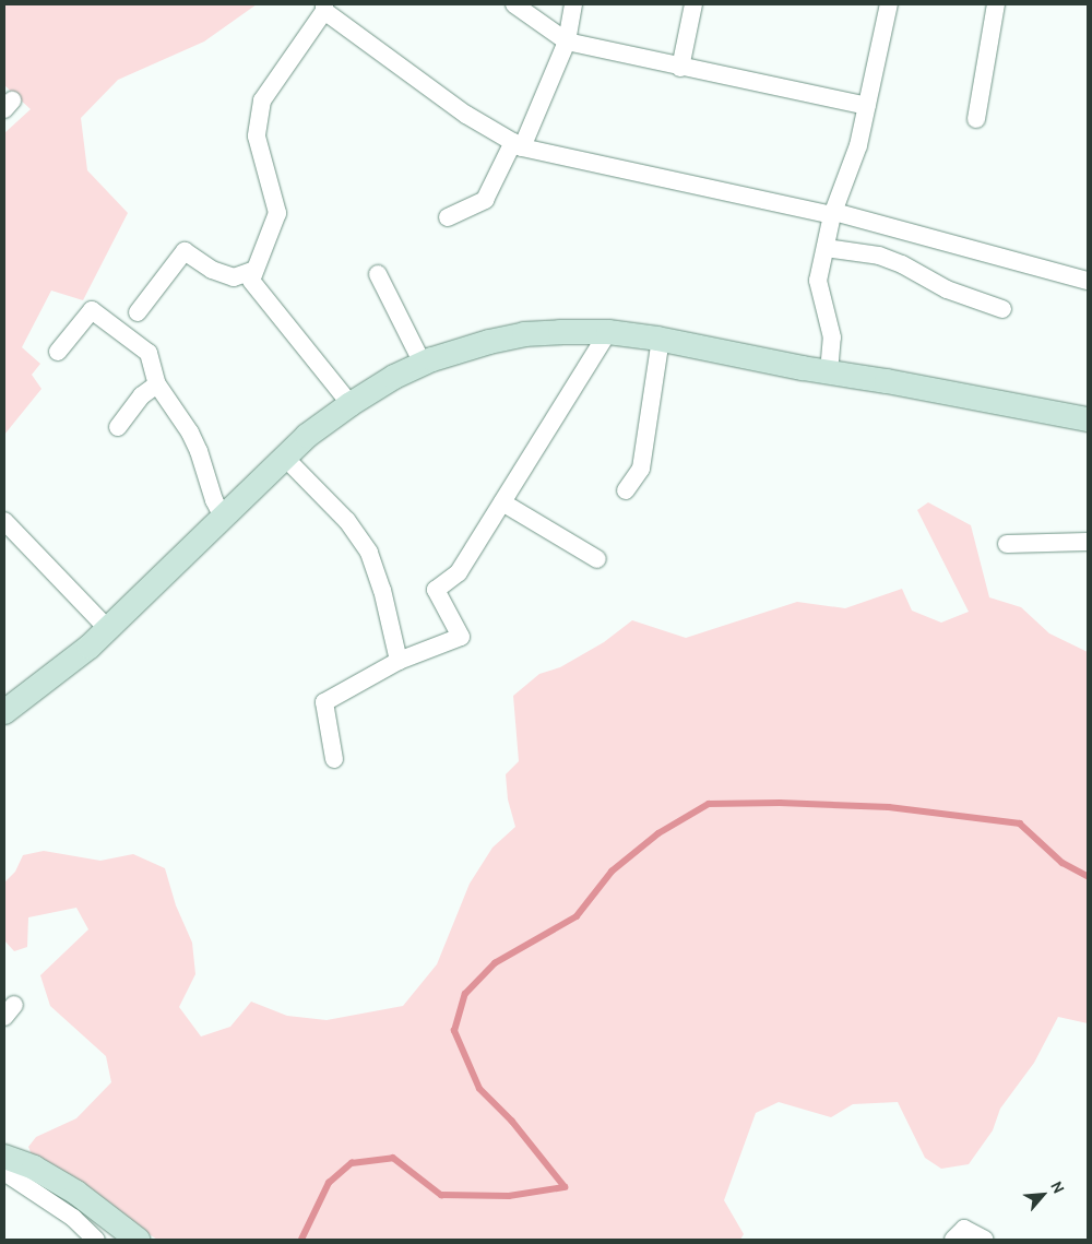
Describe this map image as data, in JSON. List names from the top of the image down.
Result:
{
  "north": "top right"
}
